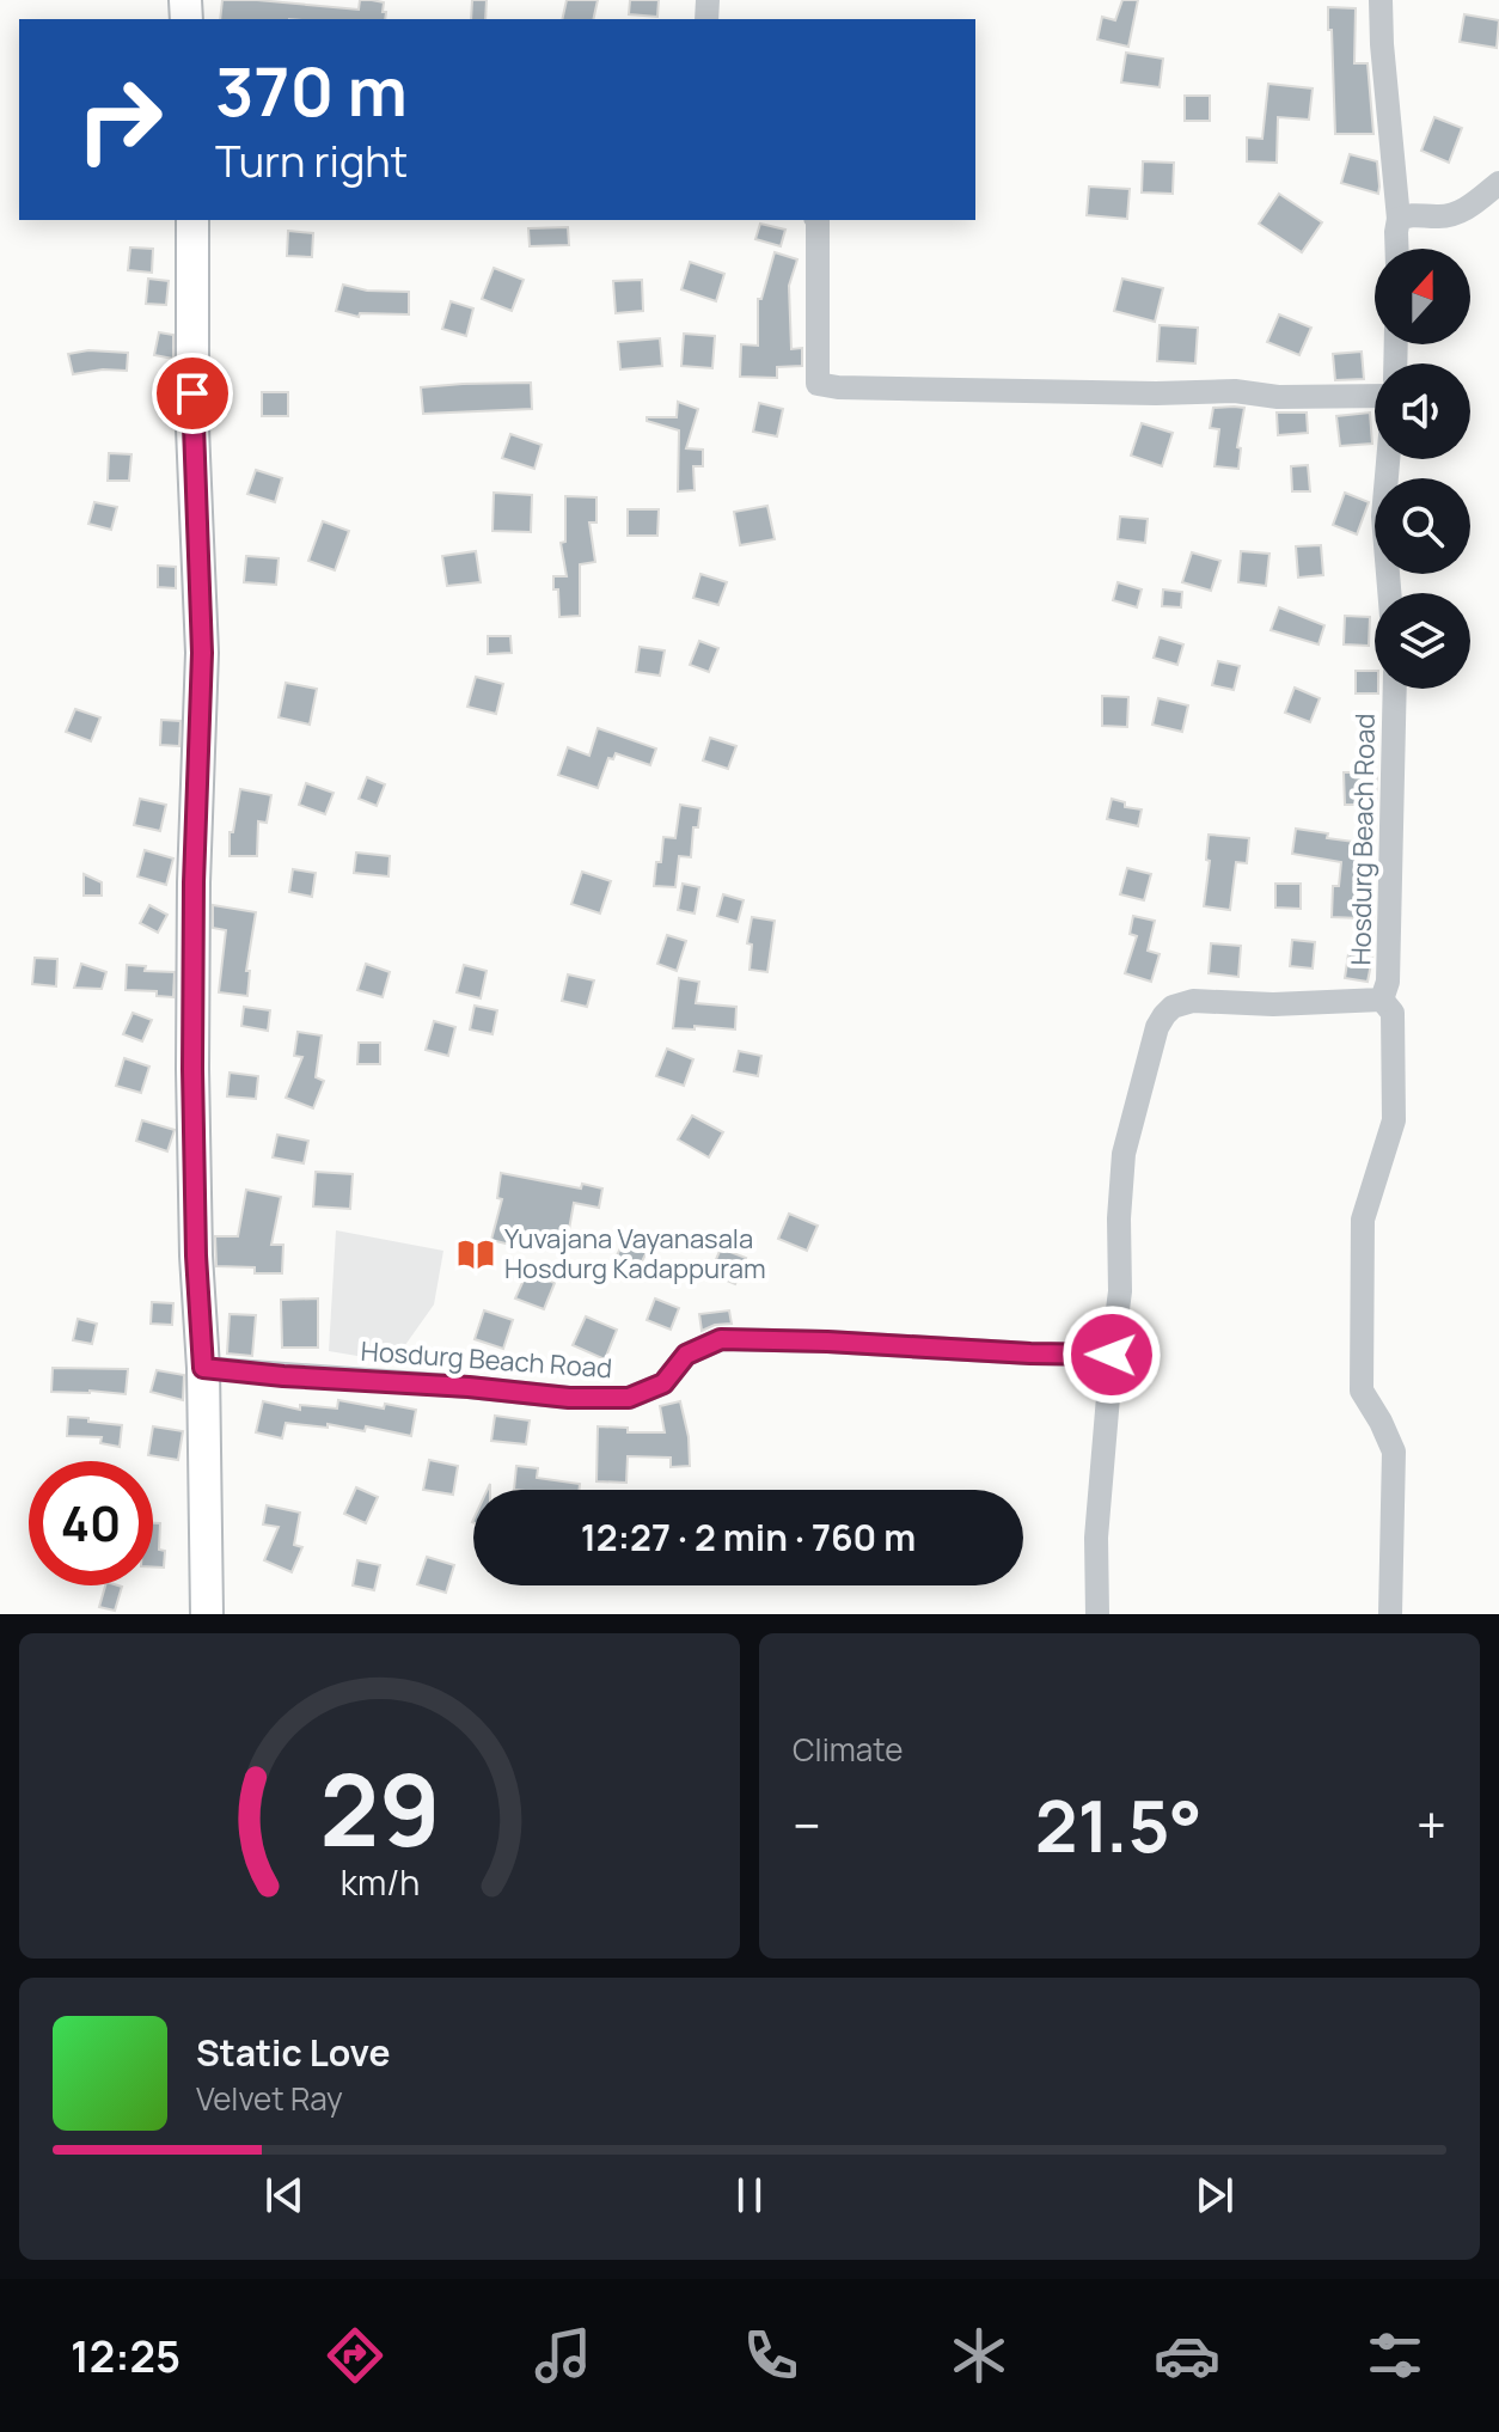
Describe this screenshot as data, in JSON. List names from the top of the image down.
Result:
{
  "streets": {
    "street": ["Hosdurg Beach Road"]
  },
  "places": {
    "library": ["Yuvajana Vayanasala Hosdurg Kadappuram"]
  },
  "north": "top",
  "page": {
    "turn": ["370 m", "Turn right"],
    "limit": "40",
    "trip": "12:27 · 2 min · 760 m",
    "tile": "Climate",
    "heat": ["−", "21.5°", "+"],
    "song": ["Static Love", "Velvet Ray"],
    "tabs": "12:25",
    "gauge": ["29", "km/h"]
  }
}
